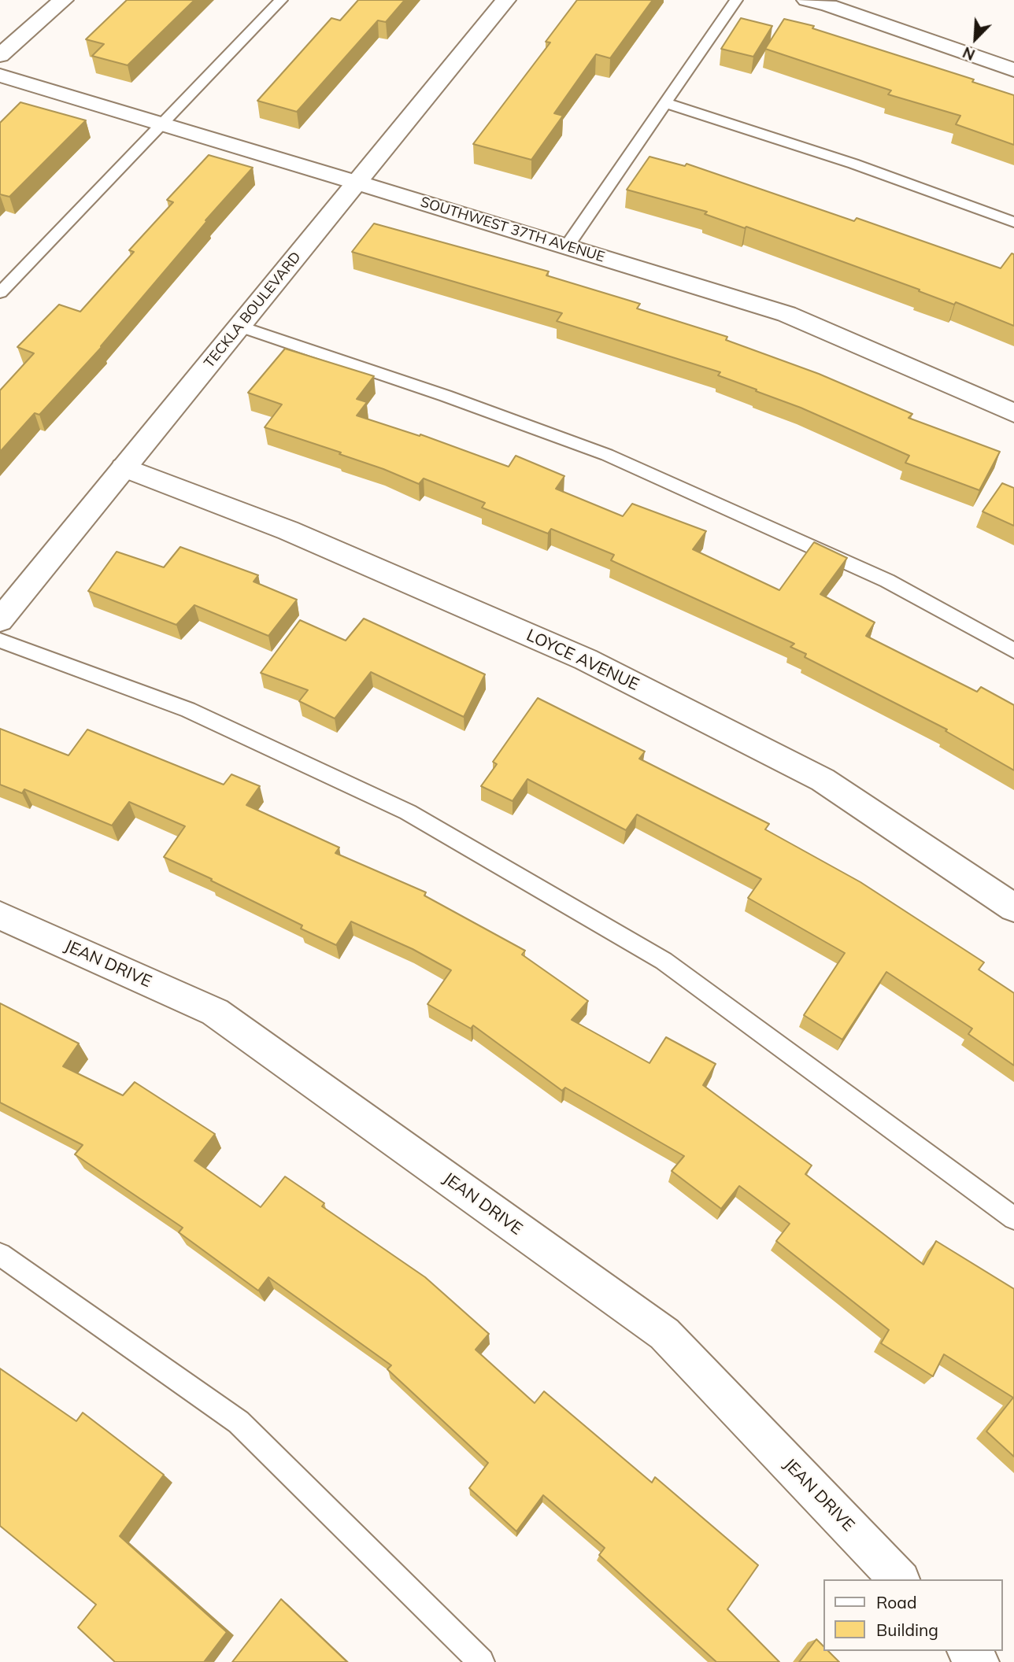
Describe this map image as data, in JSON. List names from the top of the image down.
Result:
{
  "streets": {
    "street": [
      "SOUTHWEST 37TH AVENUE",
      "TECKLA BOULEVARD",
      "LOYCE AVENUE",
      "JEAN DRIVE"
    ]
  },
  "crossings": [
    ["SOUTHWEST 37TH AVENUE", "TECKLA BOULEVARD"],
    ["TECKLA BOULEVARD", "LOYCE AVENUE"]
  ],
  "legend": ["Road", "Building"],
  "north": "bottom left"
}
